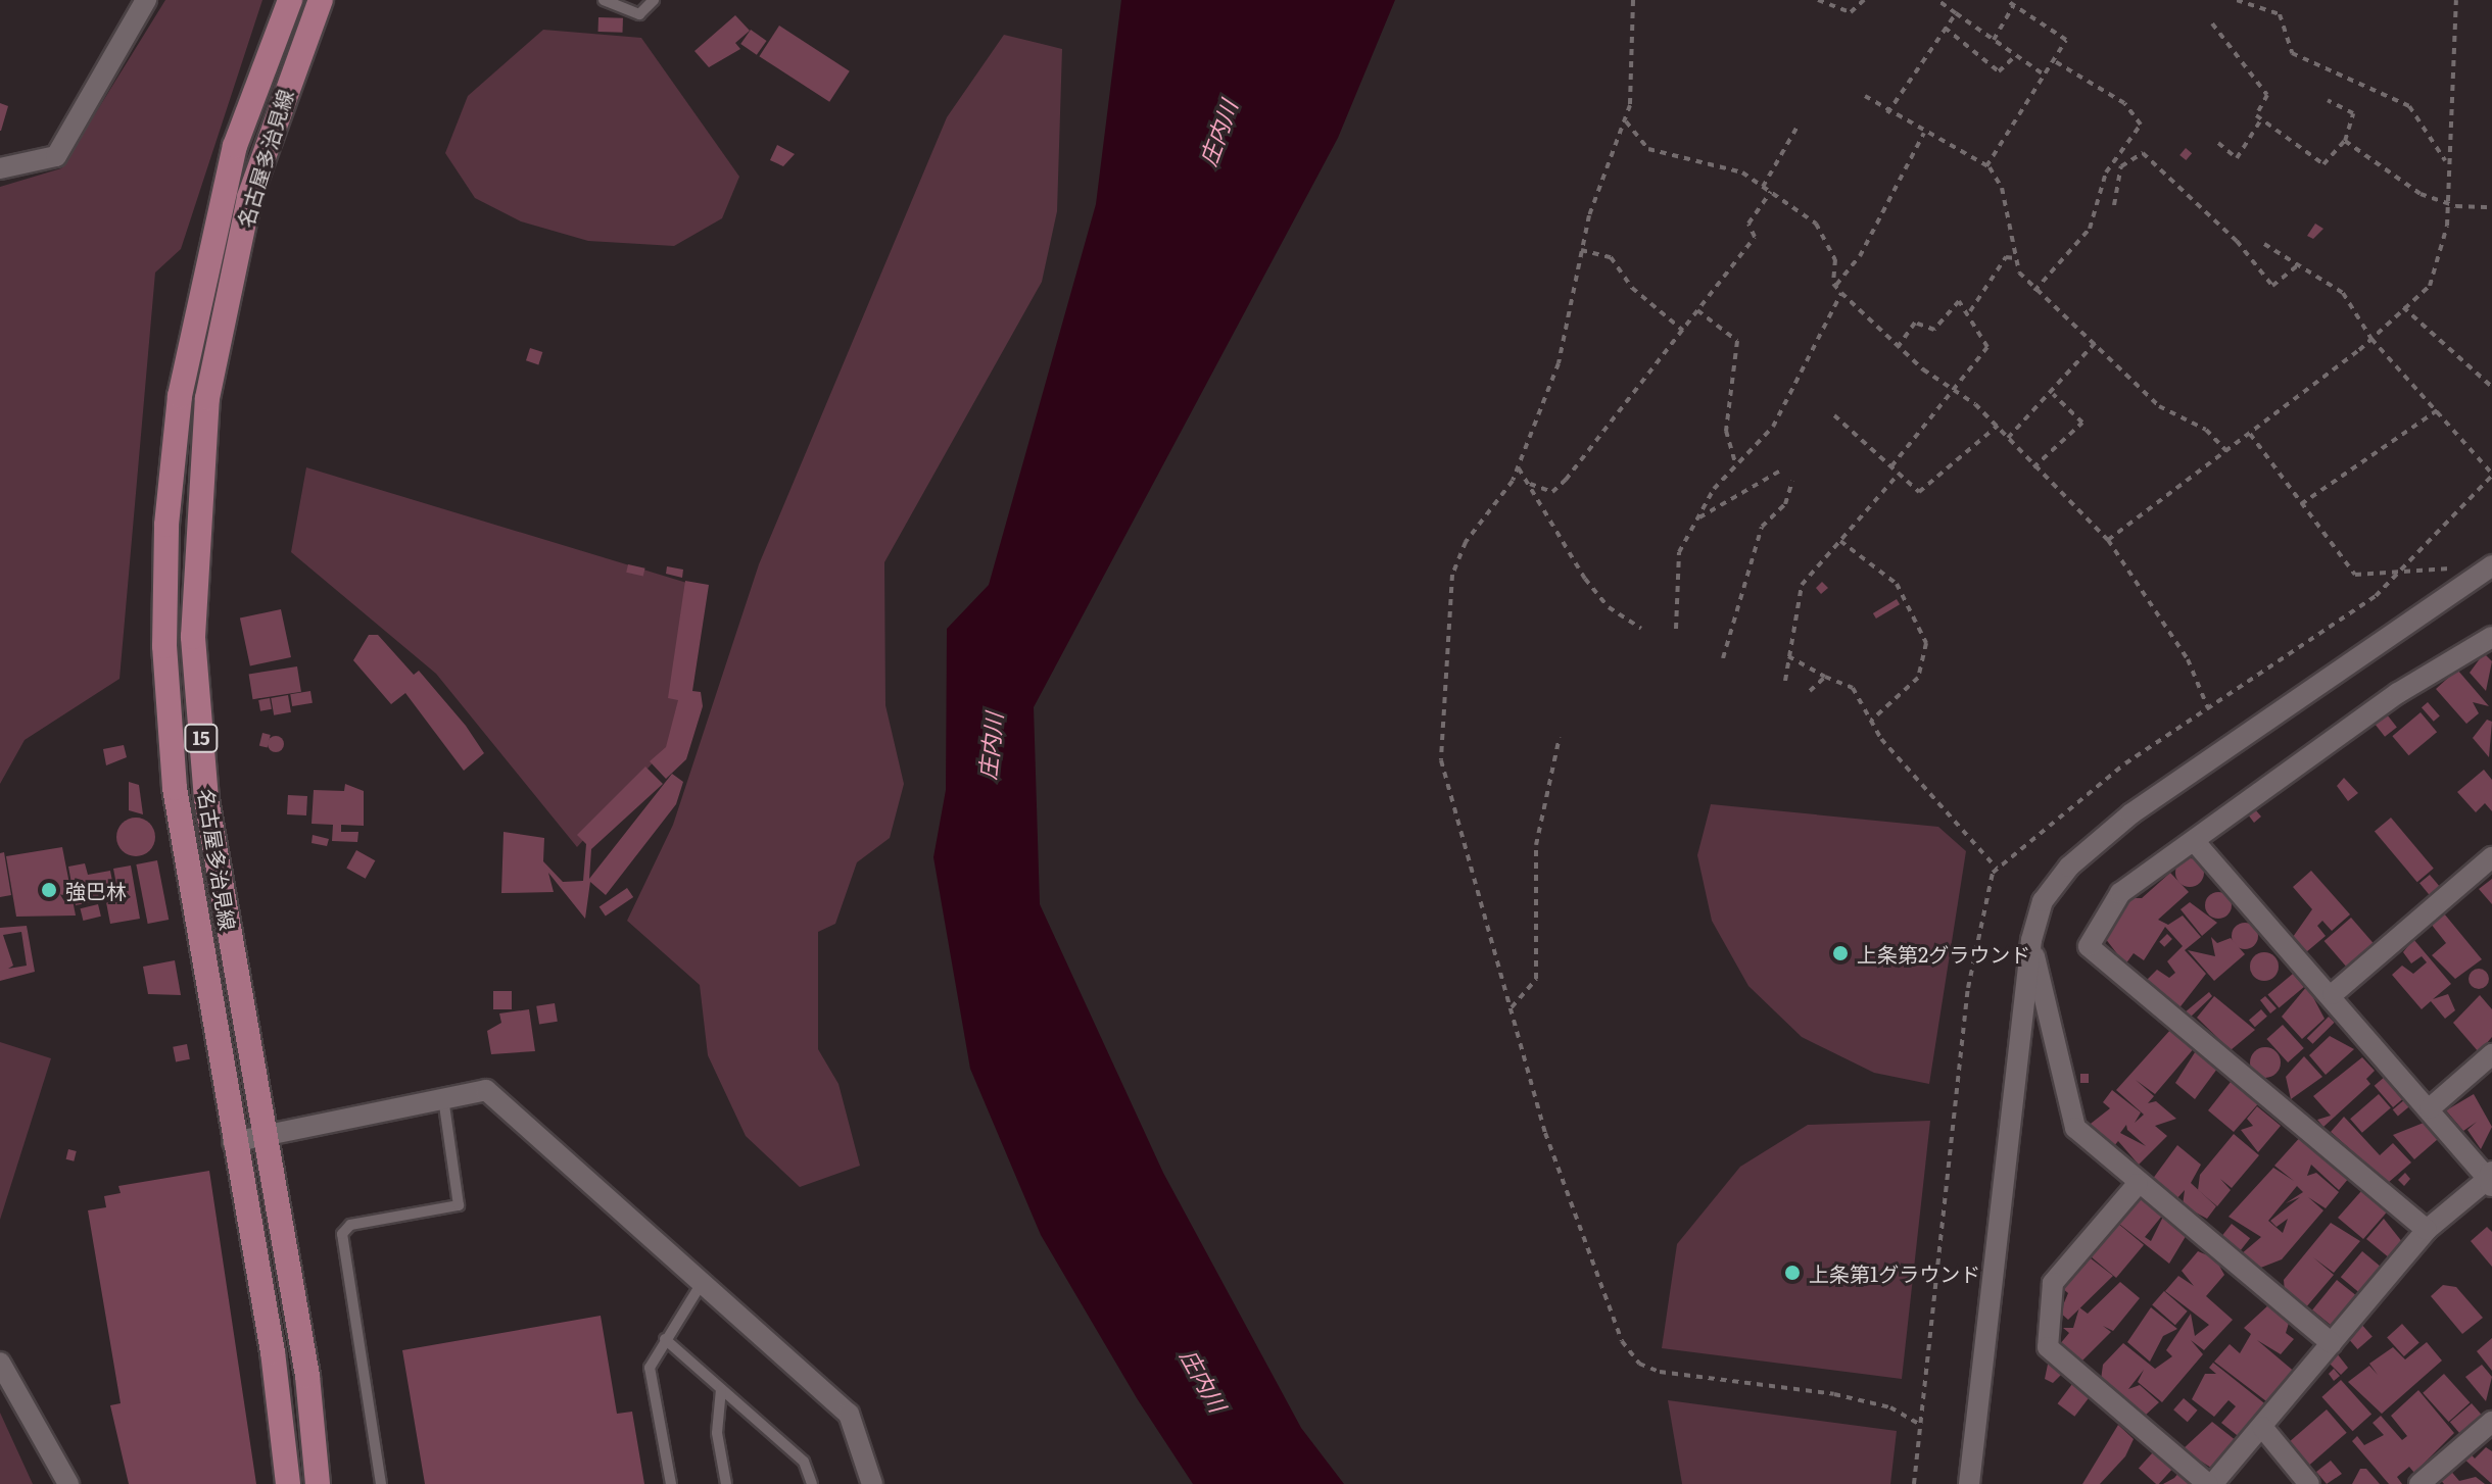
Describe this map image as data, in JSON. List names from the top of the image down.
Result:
{
  "streets": {
    "main road": ["名古屋多治見線", "15"]
  },
  "water": ["庄内川"],
  "places": ["強巴林", "上条第2グラウンド", "上条第1グラウンド"]
}
